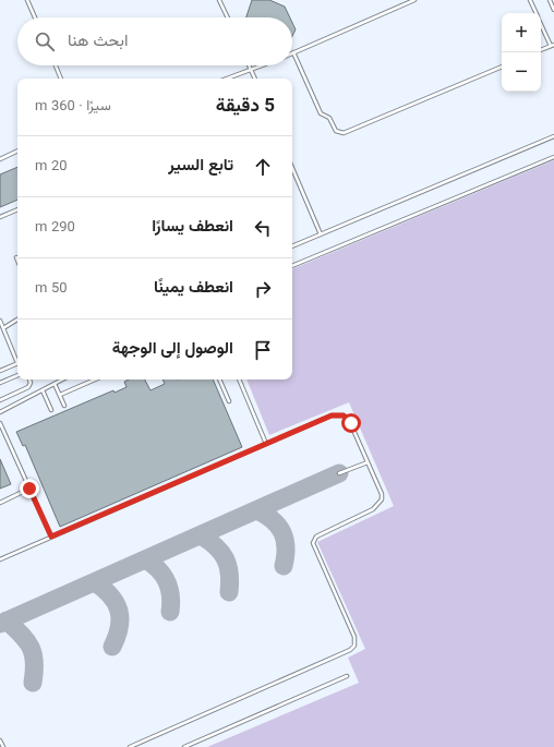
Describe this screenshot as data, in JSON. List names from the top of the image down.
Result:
{
  "page": {
    "map_buttons": ["+", "−"],
    "search": "ابحث هنا",
    "heading": ["5 دقيقة", "سيرًا · 360 m"],
    "list": [
      ["تابع السير", "20 m"],
      ["انعطف يسارًا", "290 m"],
      ["انعطف يمينًا", "50 m"],
      "الوصول إلى الوجهة"
    ]
  }
}
